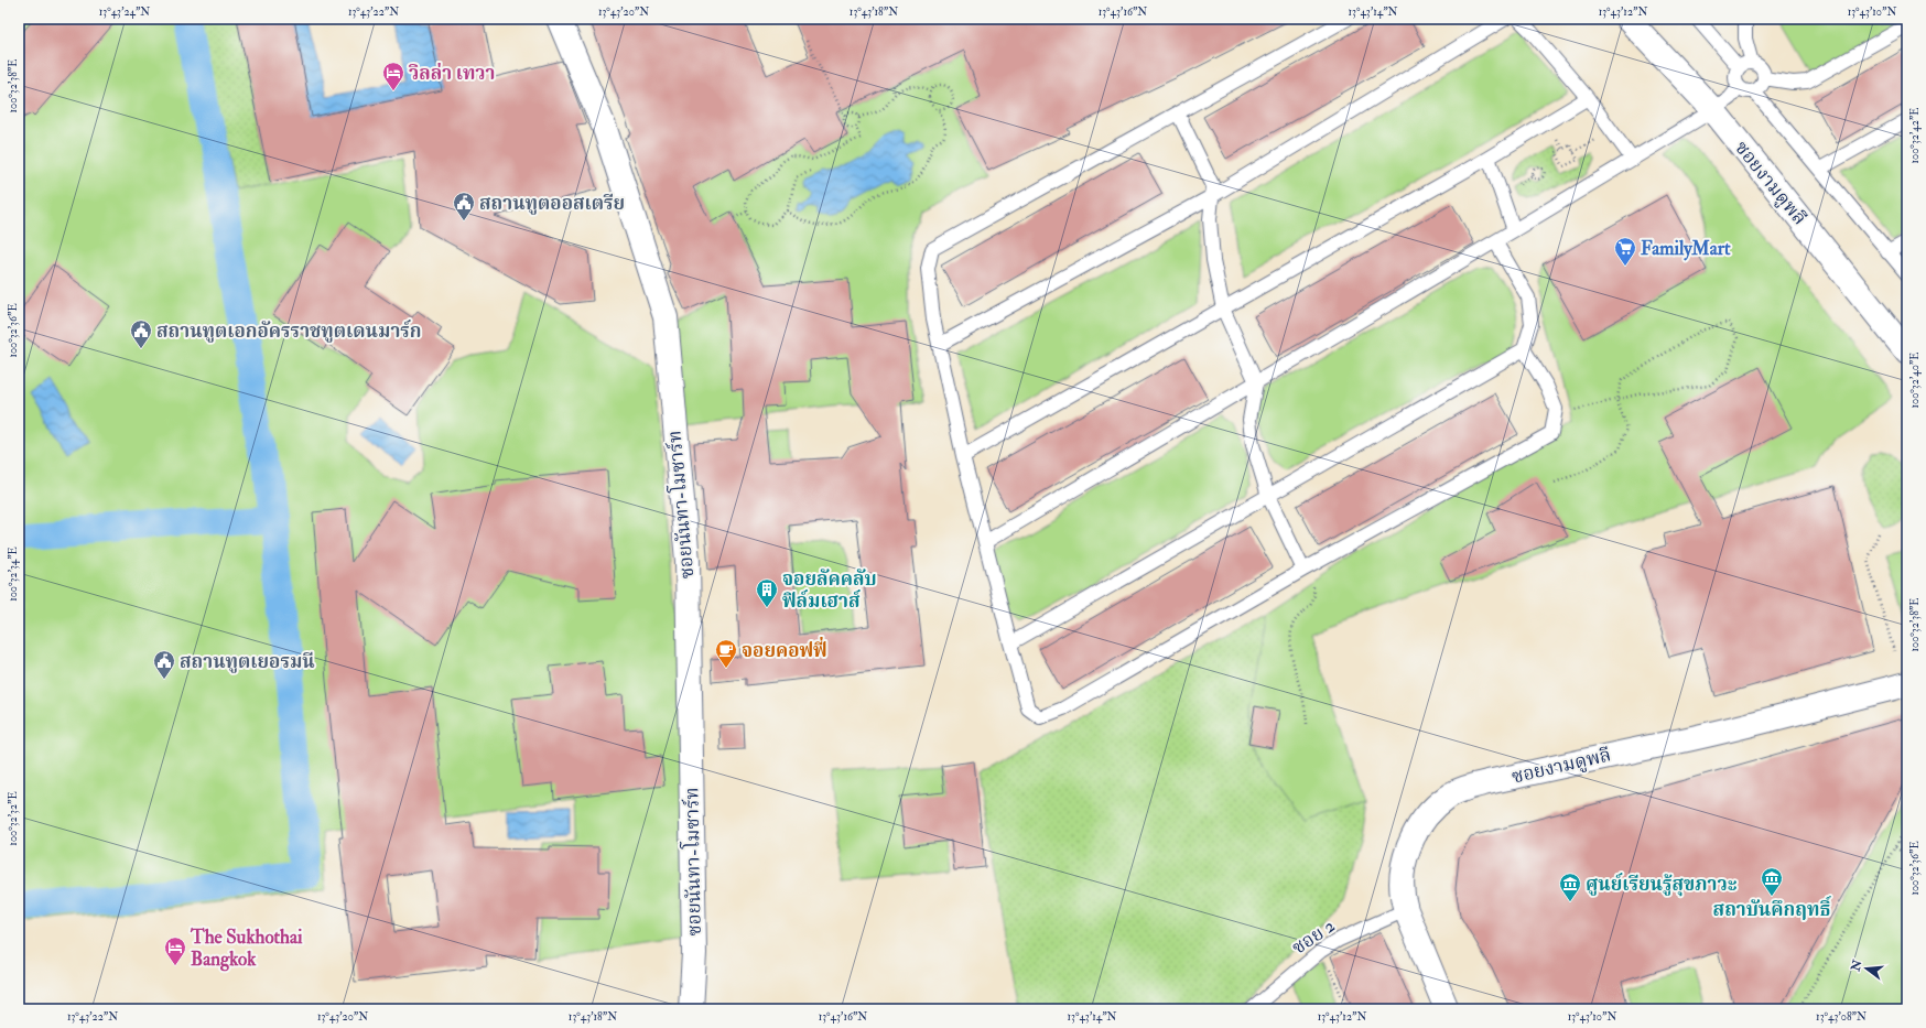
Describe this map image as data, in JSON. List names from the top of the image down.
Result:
{
  "streets": {
    "street": ["ซอยงามดูพลี", "ซอยนันทา-โมซาร์ท"],
    "lane": ["ซอย 2"]
  },
  "crossings": [
    ["ซอยงามดูพลี", "ซอย 2"]
  ],
  "places": {
    "hotel": ["วิลล่า เทวา", "The Sukhothai Bangkok"],
    "public building": ["สถานทูตออสเตรีย", "สถานทูตเอกอัครราชทูตเดนมาร์ก", "สถานทูตเยอรมนี"],
    "supermarket": ["FamilyMart"],
    "building": ["จอยลัคคลับ ฟิล์มเฮาส์"],
    "cafe": ["จอยคอฟฟี่"],
    "museum": ["สถาบันคึกฤทธิ์", "ศูนย์เรียนรู้สุขภาวะ"]
  },
  "north": "left",
  "coordinates": [
    "13°43'24\"N",
    "13°43'22\"N",
    "13°43'20\"N",
    "13°43'18\"N",
    "13°43'16\"N",
    "13°43'14\"N",
    "13°43'12\"N",
    "13°43'10\"N",
    "100°32'38\"E",
    "100°32'42\"E",
    "100°32'36\"E",
    "100°32'40\"E",
    "100°32'34\"E",
    "100°32'32\"E",
    "13°43'08\"N"
  ]
}
